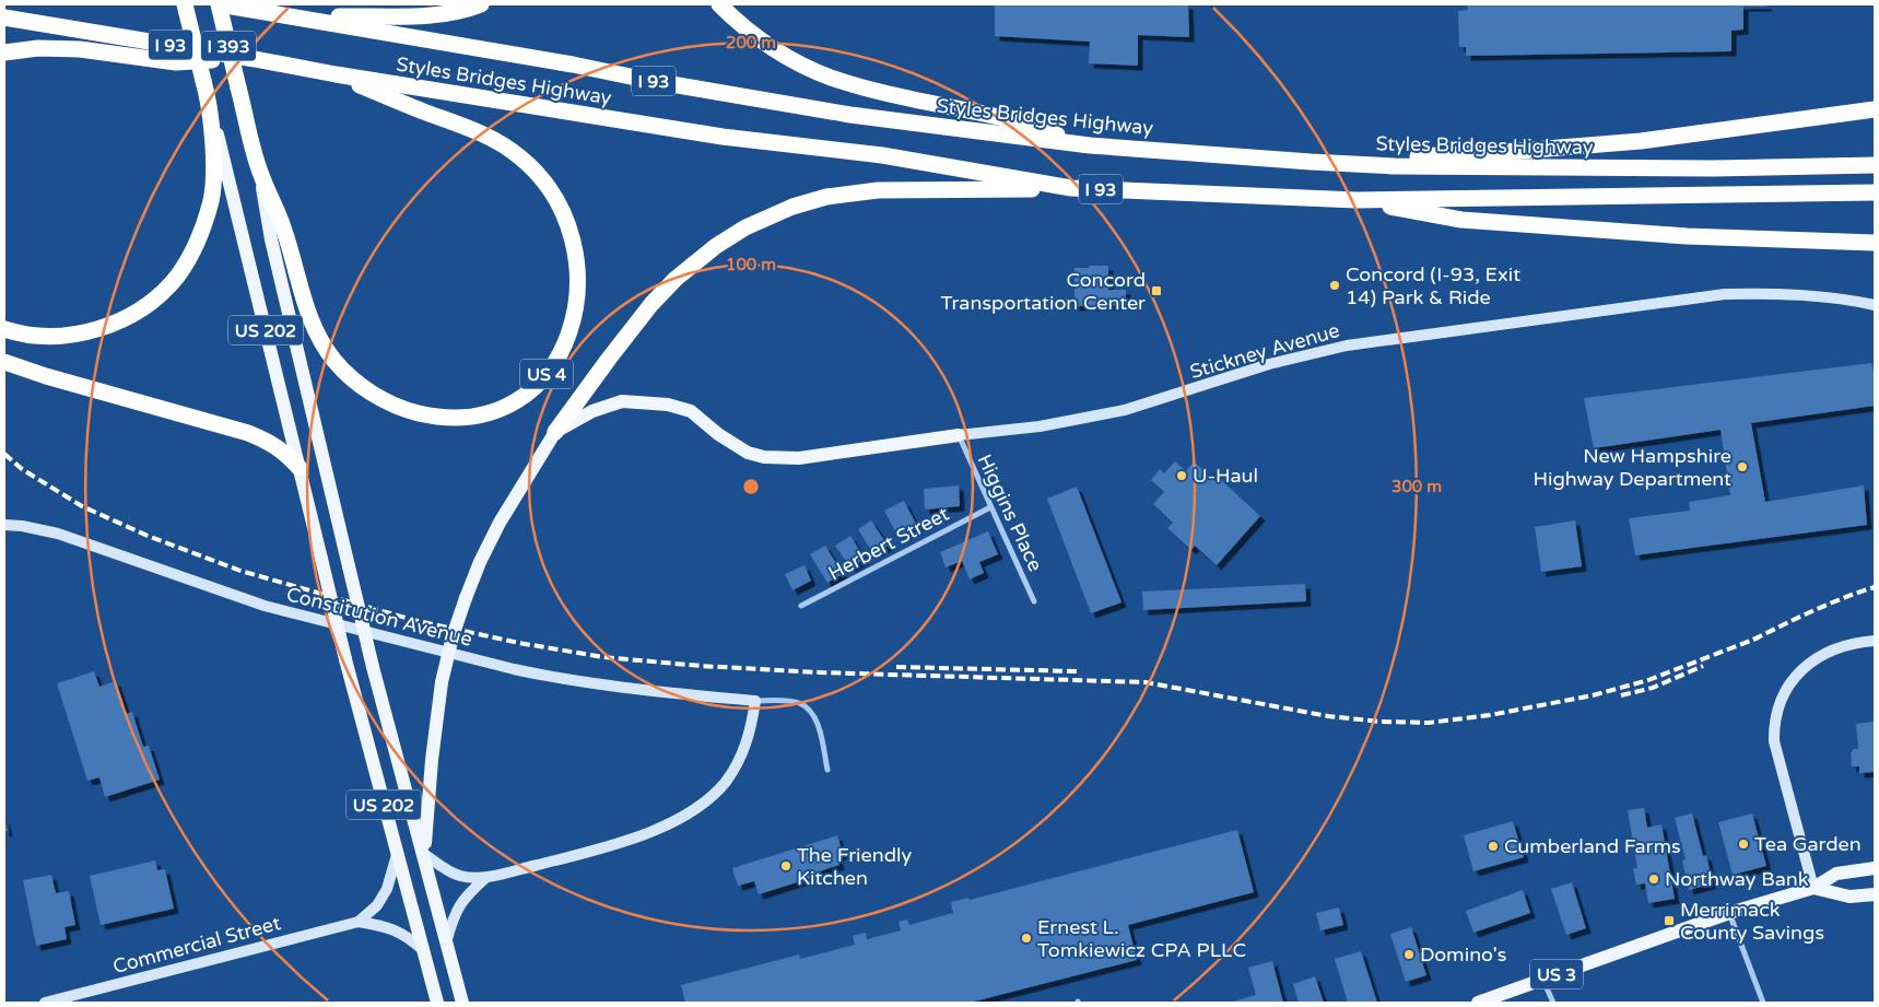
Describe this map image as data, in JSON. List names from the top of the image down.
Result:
{
  "streets": {
    "highway": [
      "I 93",
      "I 393",
      "Styles Bridges Highway",
      "US 4"
    ],
    "main road": ["US 202", "US 3"],
    "street": [
      "Stickney Avenue",
      "Higgins Place",
      "Herbert Street",
      "Constitution Avenue",
      "Commercial Street"
    ]
  },
  "crossings": [
    ["I 93", "Styles Bridges Highway"],
    ["I 93", "US 4"],
    ["I 393", "Styles Bridges Highway"],
    ["I 393", "US 202"],
    ["I 393", "US 4"],
    ["Styles Bridges Highway", "US 4"],
    ["US 202", "US 4"],
    ["US 202", "Commercial Street"],
    ["Stickney Avenue", "Higgins Place"],
    ["Higgins Place", "Herbert Street"]
  ],
  "places": {
    "other": [
      "Concord (I-93, Exit 14) Park & Ride",
      "New Hampshire Highway Department",
      "U-Haul",
      "Tea Garden",
      "Cumberland Farms",
      "The Friendly Kitchen",
      "Northway Bank",
      "Ernest L. Tomkiewicz CPA PLLC",
      "Domino's"
    ],
    "transit": ["Concord Transportation Center", "Merrimack County Savings"]
  },
  "rings": ["200 m", "100 m", "300 m"]
}
